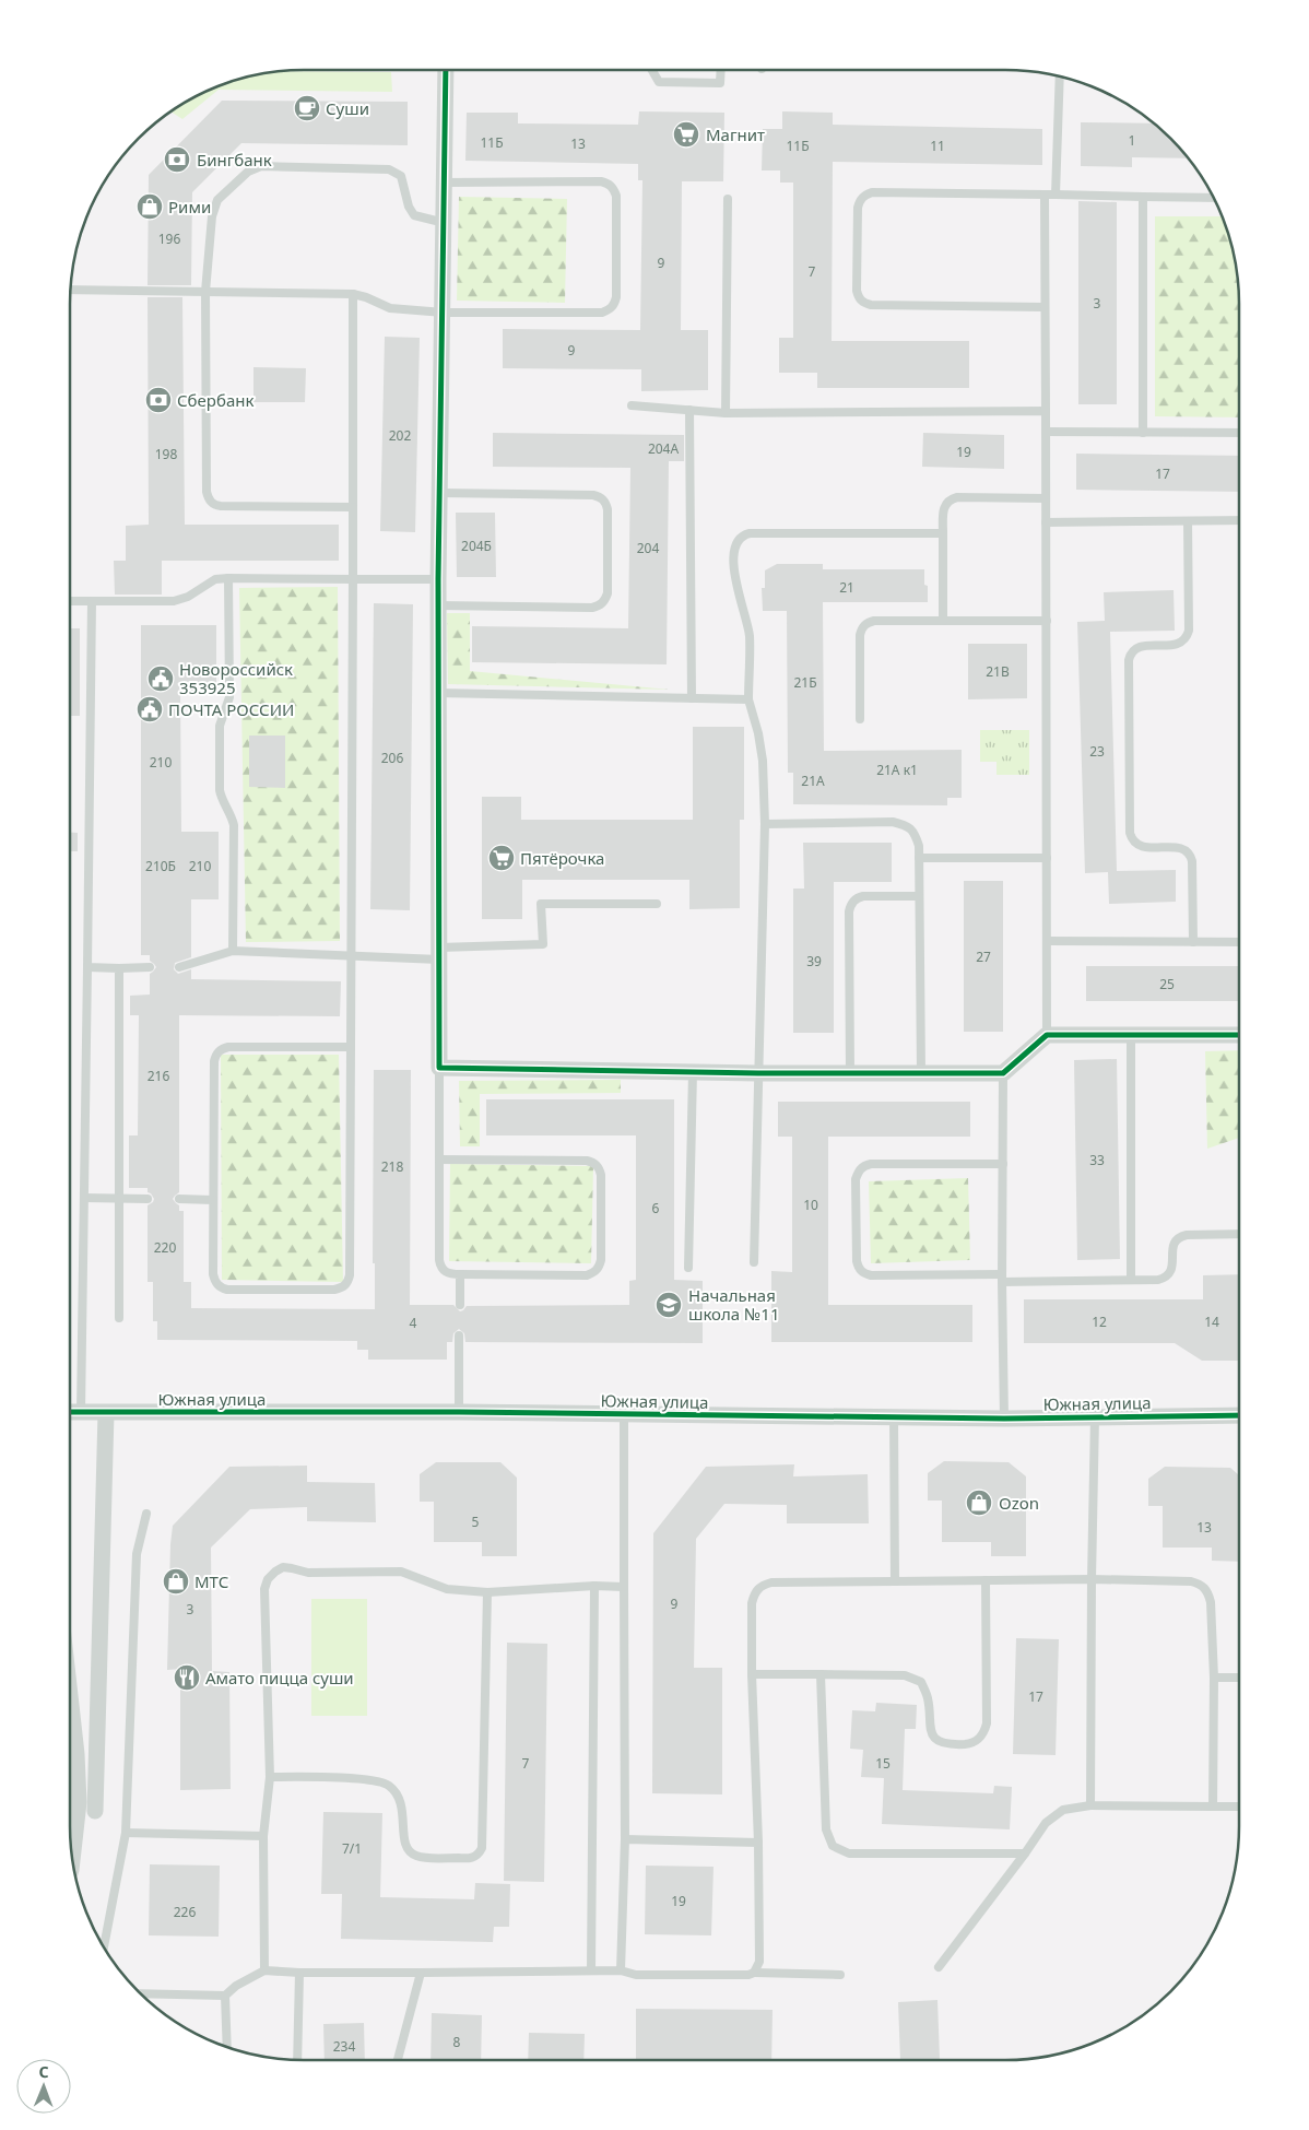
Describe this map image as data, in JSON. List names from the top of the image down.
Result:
{
  "streets": {
    "street": ["Южная улица"]
  },
  "places": {
    "cafe": ["Суши"],
    "supermarket": ["Магнит", "Пятёрочка"],
    "bank": ["Бингбанк", "Сбербанк"],
    "shop": ["Рими", "Ozon", "МТС"],
    "public building": ["Новороссийск 353925", "ПОЧТА РОССИИ"],
    "school or university": ["Начальная школа №11"],
    "restaurant": ["Амато пицца суши"]
  },
  "house_numbers": [
    "1",
    "11Б",
    "13",
    "11Б",
    "11",
    "196",
    "9",
    "7",
    "3",
    "9",
    "202",
    "204А",
    "19",
    "198",
    "17",
    "204Б",
    "204",
    "21",
    "21В",
    "21Б",
    "23",
    "206",
    "210",
    "21А к1",
    "21А",
    "210Б",
    "210",
    "27",
    "39",
    "25",
    "216",
    "33",
    "218",
    "10",
    "6",
    "220",
    "12",
    "14",
    "4",
    "5",
    "13",
    "9",
    "3",
    "17",
    "7",
    "15",
    "7/1",
    "19",
    "226",
    "8",
    "234"
  ],
  "north": "top"
}
